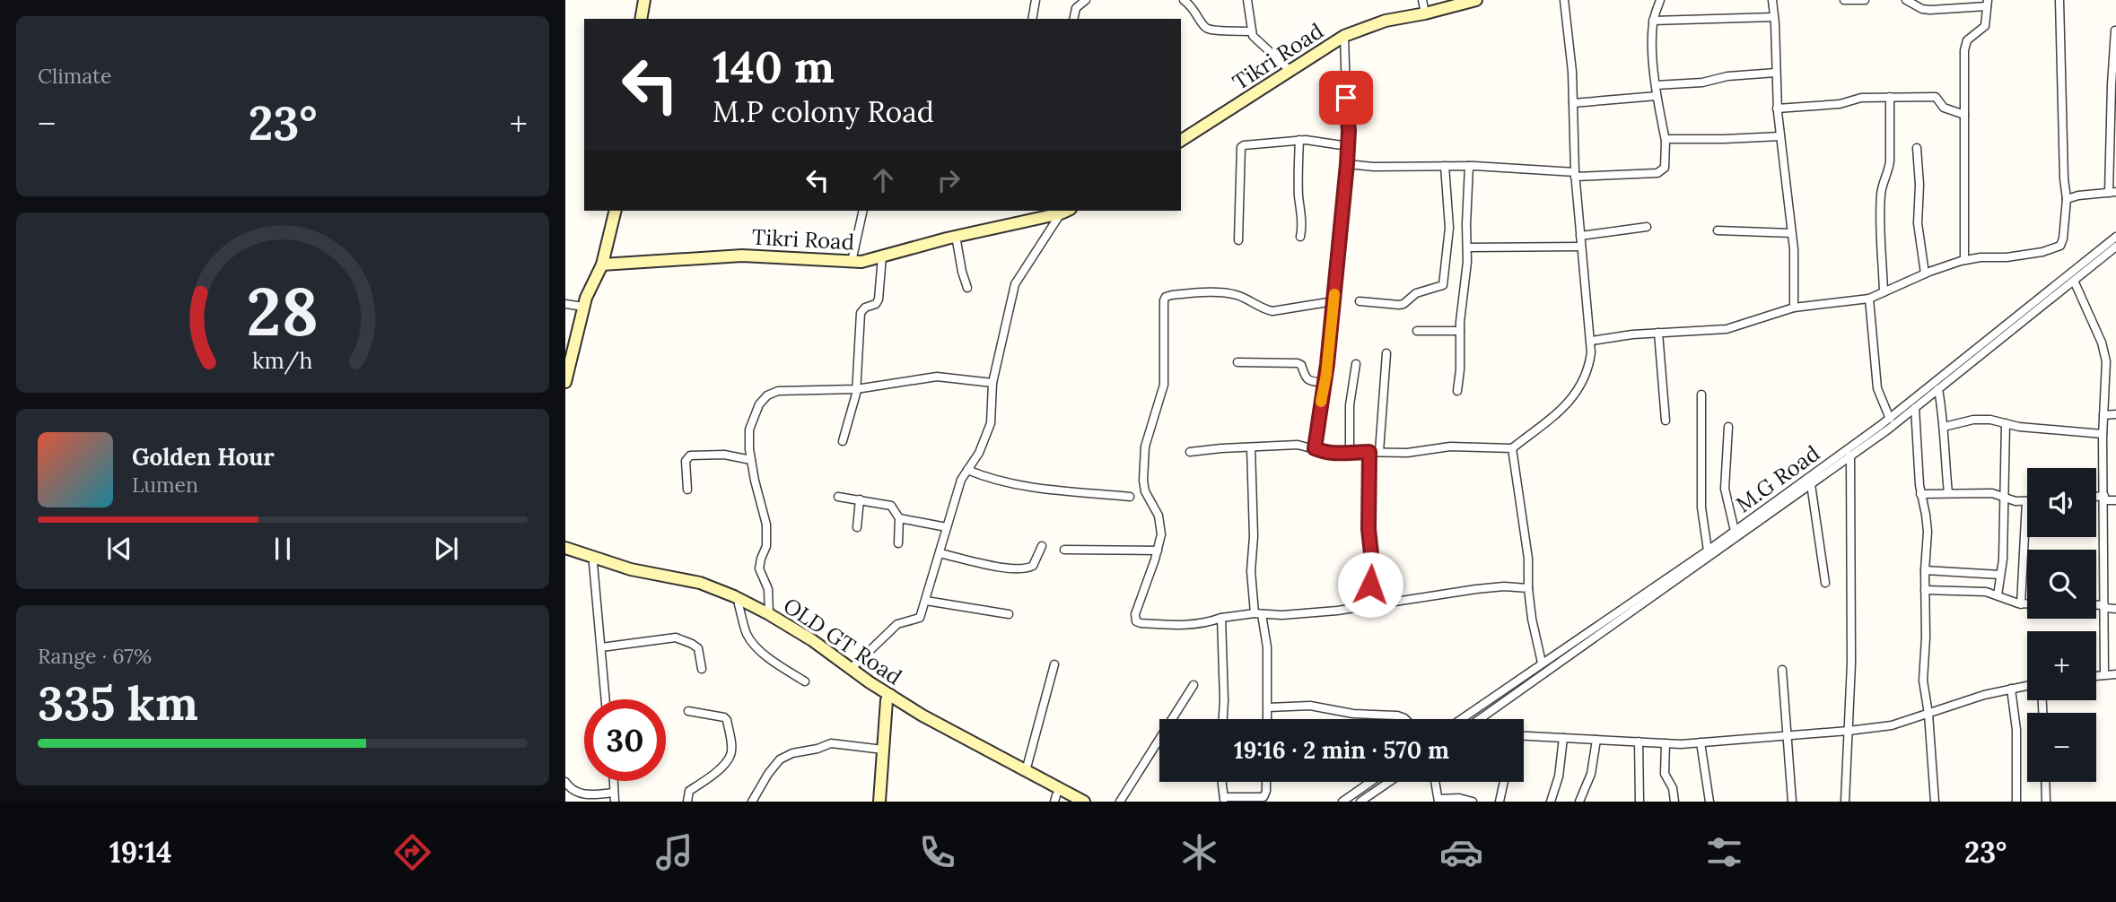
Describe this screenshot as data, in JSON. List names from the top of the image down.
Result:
{
  "streets": {
    "main road": ["Tikri Road", "OLD GT Road"],
    "street": ["M.G Road"]
  },
  "page": {
    "tile": [
      "Climate",
      ["Range · 67%", "335 km"]
    ],
    "turn": ["140 m", "M.P colony Road"],
    "heat": ["−", "23°", "+"],
    "song": ["Golden Hour", "Lumen"],
    "map_buttons": ["+", "−"],
    "limit": "30",
    "trip": "19:16 · 2 min · 570 m",
    "tabs": ["19:14", "23°"],
    "gauge": ["28", "km/h"]
  }
}
